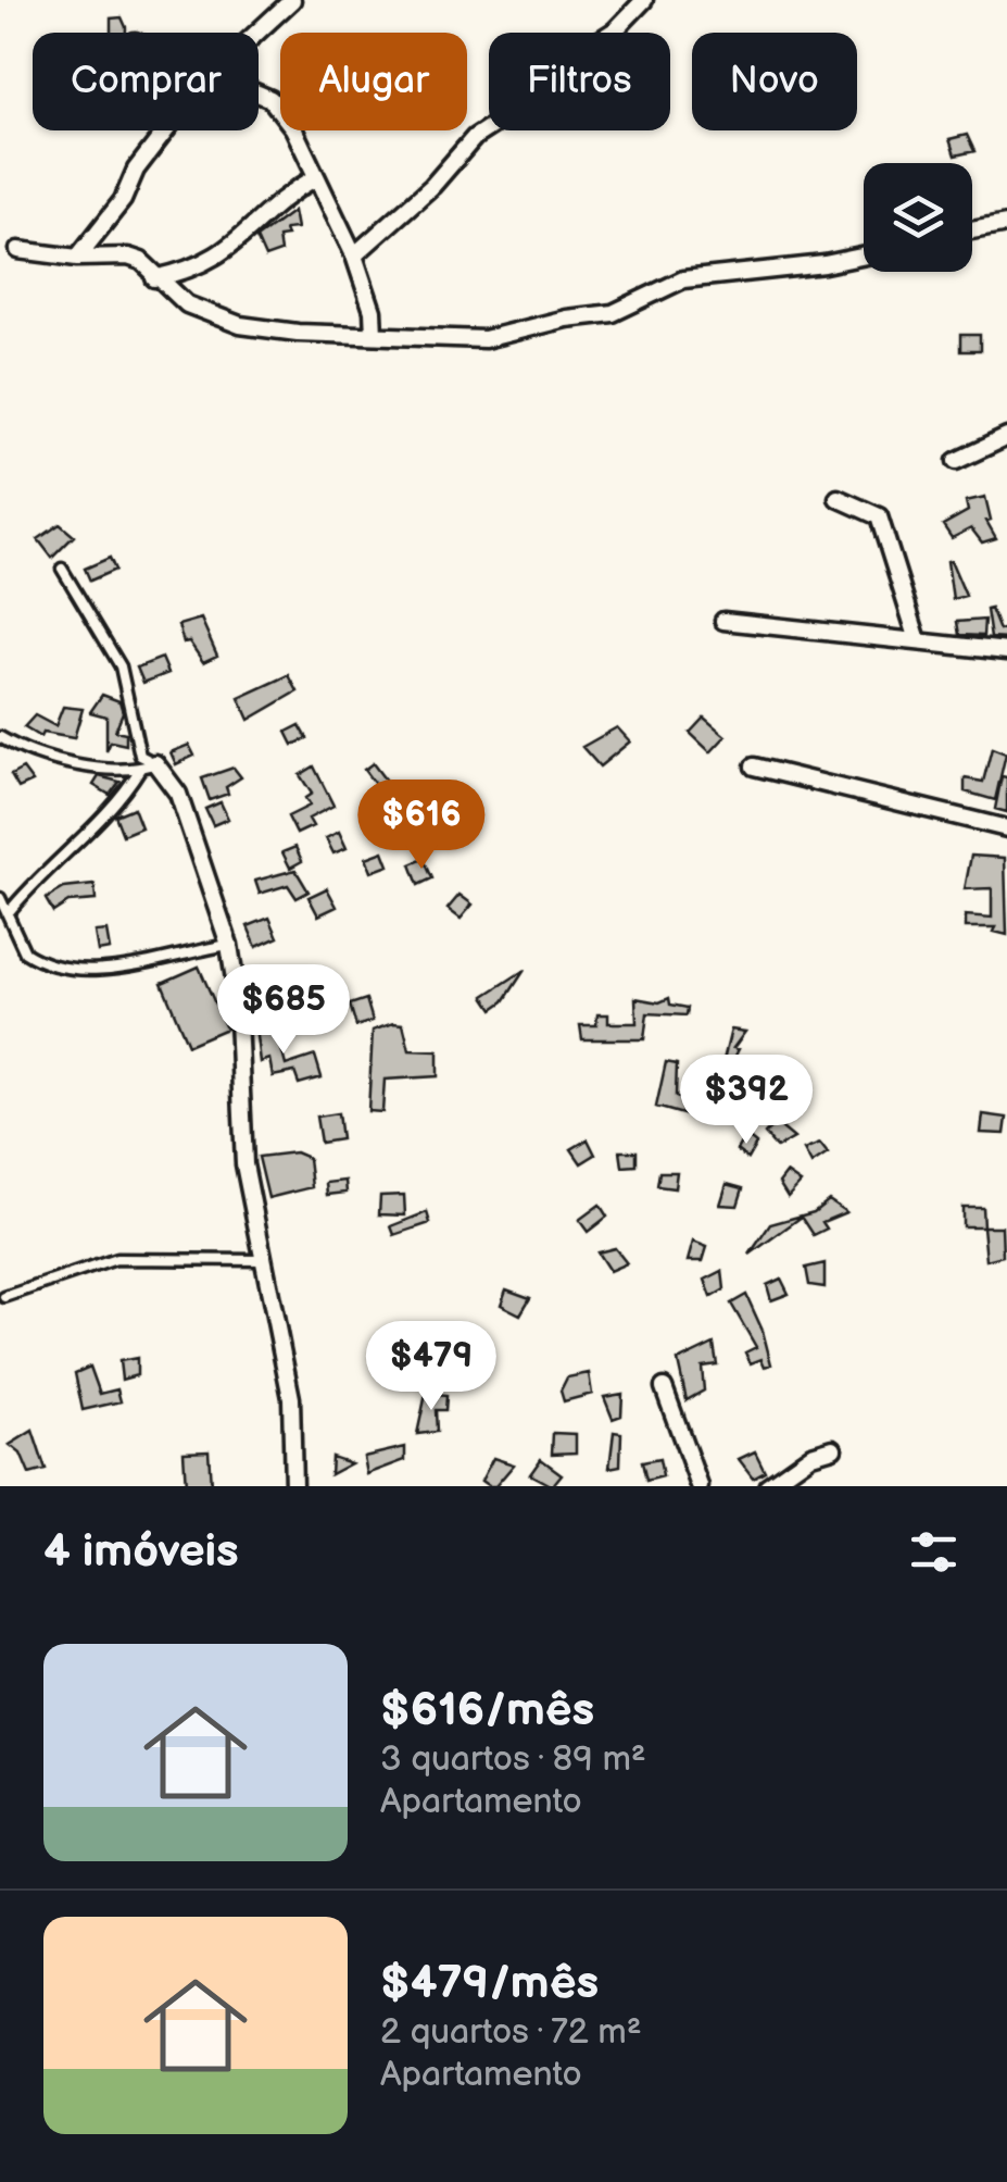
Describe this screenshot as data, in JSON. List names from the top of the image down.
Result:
{
  "page": {
    "chip": [
      "Comprar",
      "Alugar",
      "Filtros",
      "Novo"
    ],
    "price": [
      "$616",
      "$685",
      "$392",
      "$479"
    ],
    "heading": "4 imóveis",
    "list": [
      {
        "name": "$616/mês",
        "note": "3 quartos · 89 m² · Apartamento"
      },
      {
        "name": "$479/mês",
        "note": "2 quartos · 72 m² · Apartamento"
      }
    ]
  }
}
